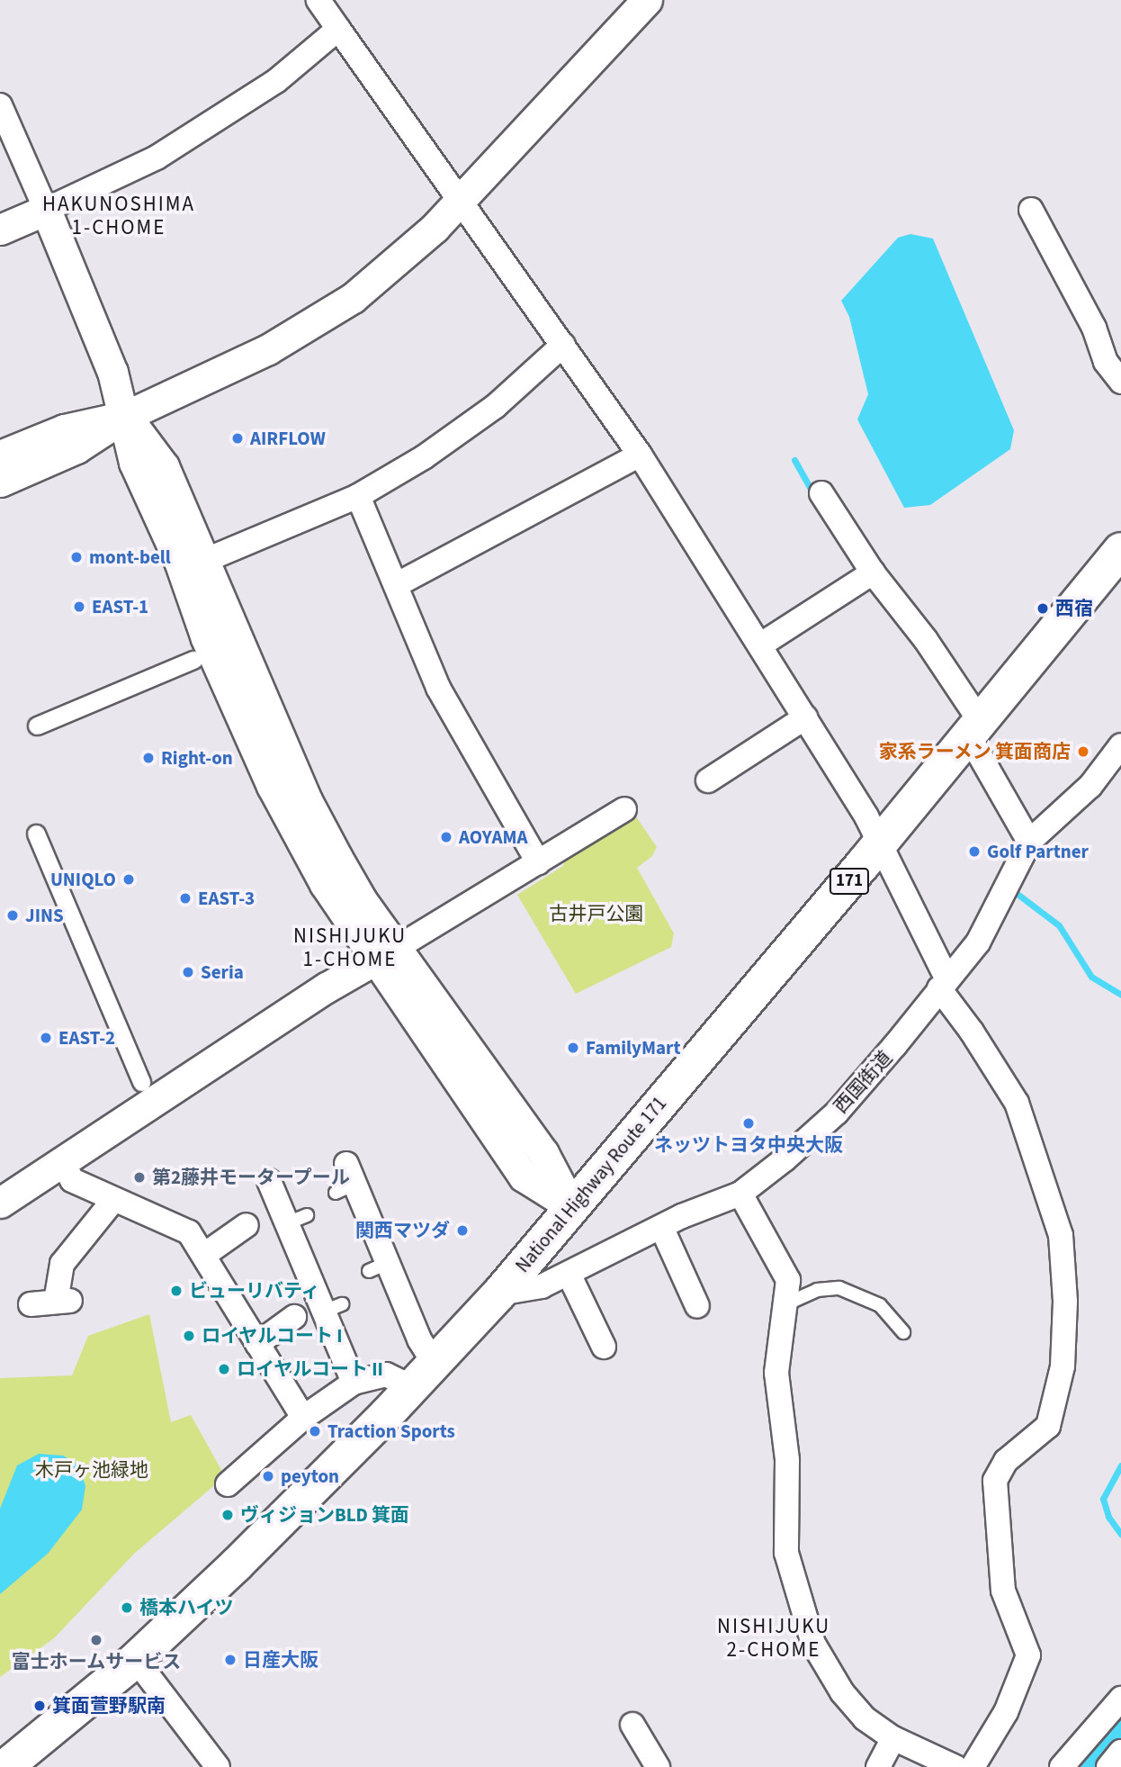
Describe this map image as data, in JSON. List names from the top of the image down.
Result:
{
  "streets": {
    "highway": ["171", "National Highway Route 171"],
    "street": ["西国街道"]
  },
  "crossings": [
    ["西国街道", "National Highway Route 171"]
  ],
  "districts": ["HAKUNOSHIMA 1-CHOME", "NISHIJUKU 1-CHOME", "NISHIJUKU 2-CHOME"],
  "parks": ["古井戸公園", "木戸ヶ池緑地"],
  "places": [
    "AIRFLOW",
    "mont-bell",
    "EAST-1",
    "西宿",
    "家系ラーメン 箕面商店",
    "Right-on",
    "AOYAMA",
    "Golf Partner",
    "UNIQLO",
    "EAST-3",
    "JINS",
    "Seria",
    "EAST-2",
    "FamilyMart",
    "ネッツトヨタ中央大阪",
    "第2藤井モータープール",
    "関西マツダ",
    "ビューリバティ",
    "ロイヤルコート I",
    "ロイヤルコート II",
    "Traction Sports",
    "peyton",
    "ヴィジョンBLD 箕面",
    "橋本ハイツ",
    "富士ホームサービス",
    "日産大阪",
    "箕面萱野駅南"
  ]
}
